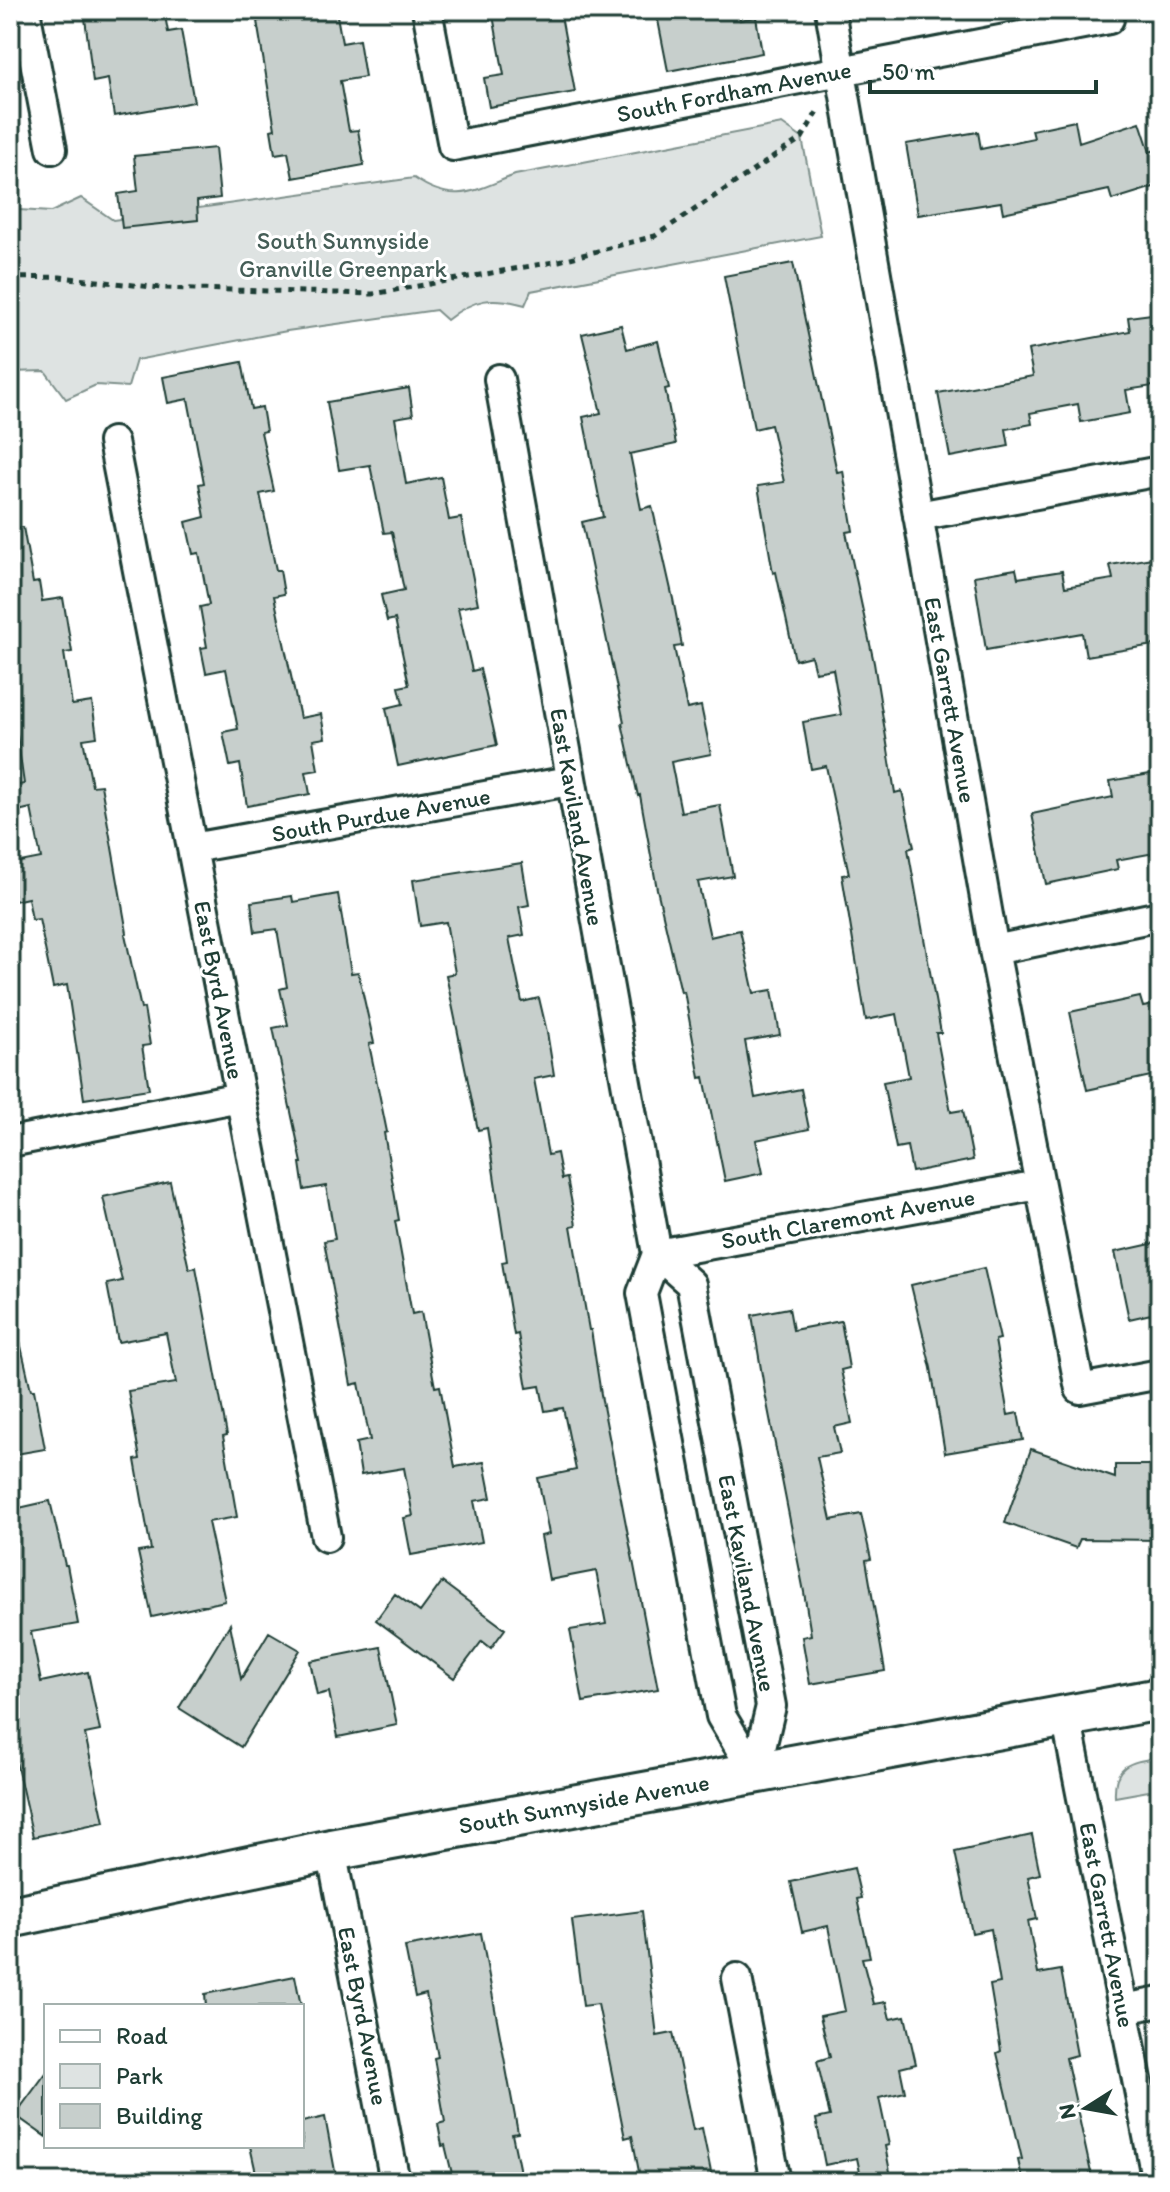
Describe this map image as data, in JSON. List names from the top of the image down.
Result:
{
  "streets": {
    "street": [
      "South Fordham Avenue",
      "East Garrett Avenue",
      "South Purdue Avenue",
      "East Kaviland Avenue",
      "East Byrd Avenue",
      "South Claremont Avenue",
      "South Sunnyside Avenue"
    ]
  },
  "crossings": [
    ["South Fordham Avenue", "East Garrett Avenue"],
    ["East Garrett Avenue", "South Claremont Avenue"],
    ["East Garrett Avenue", "South Sunnyside Avenue"],
    ["South Purdue Avenue", "East Kaviland Avenue"],
    ["South Purdue Avenue", "East Byrd Avenue"],
    ["East Kaviland Avenue", "South Claremont Avenue"],
    ["East Kaviland Avenue", "South Sunnyside Avenue"],
    ["East Byrd Avenue", "South Sunnyside Avenue"]
  ],
  "parks": ["South Sunnyside Granville Greenpark"],
  "legend": ["Road", "Park", "Building"],
  "scale_bar": "50 m",
  "north": "left"
}
